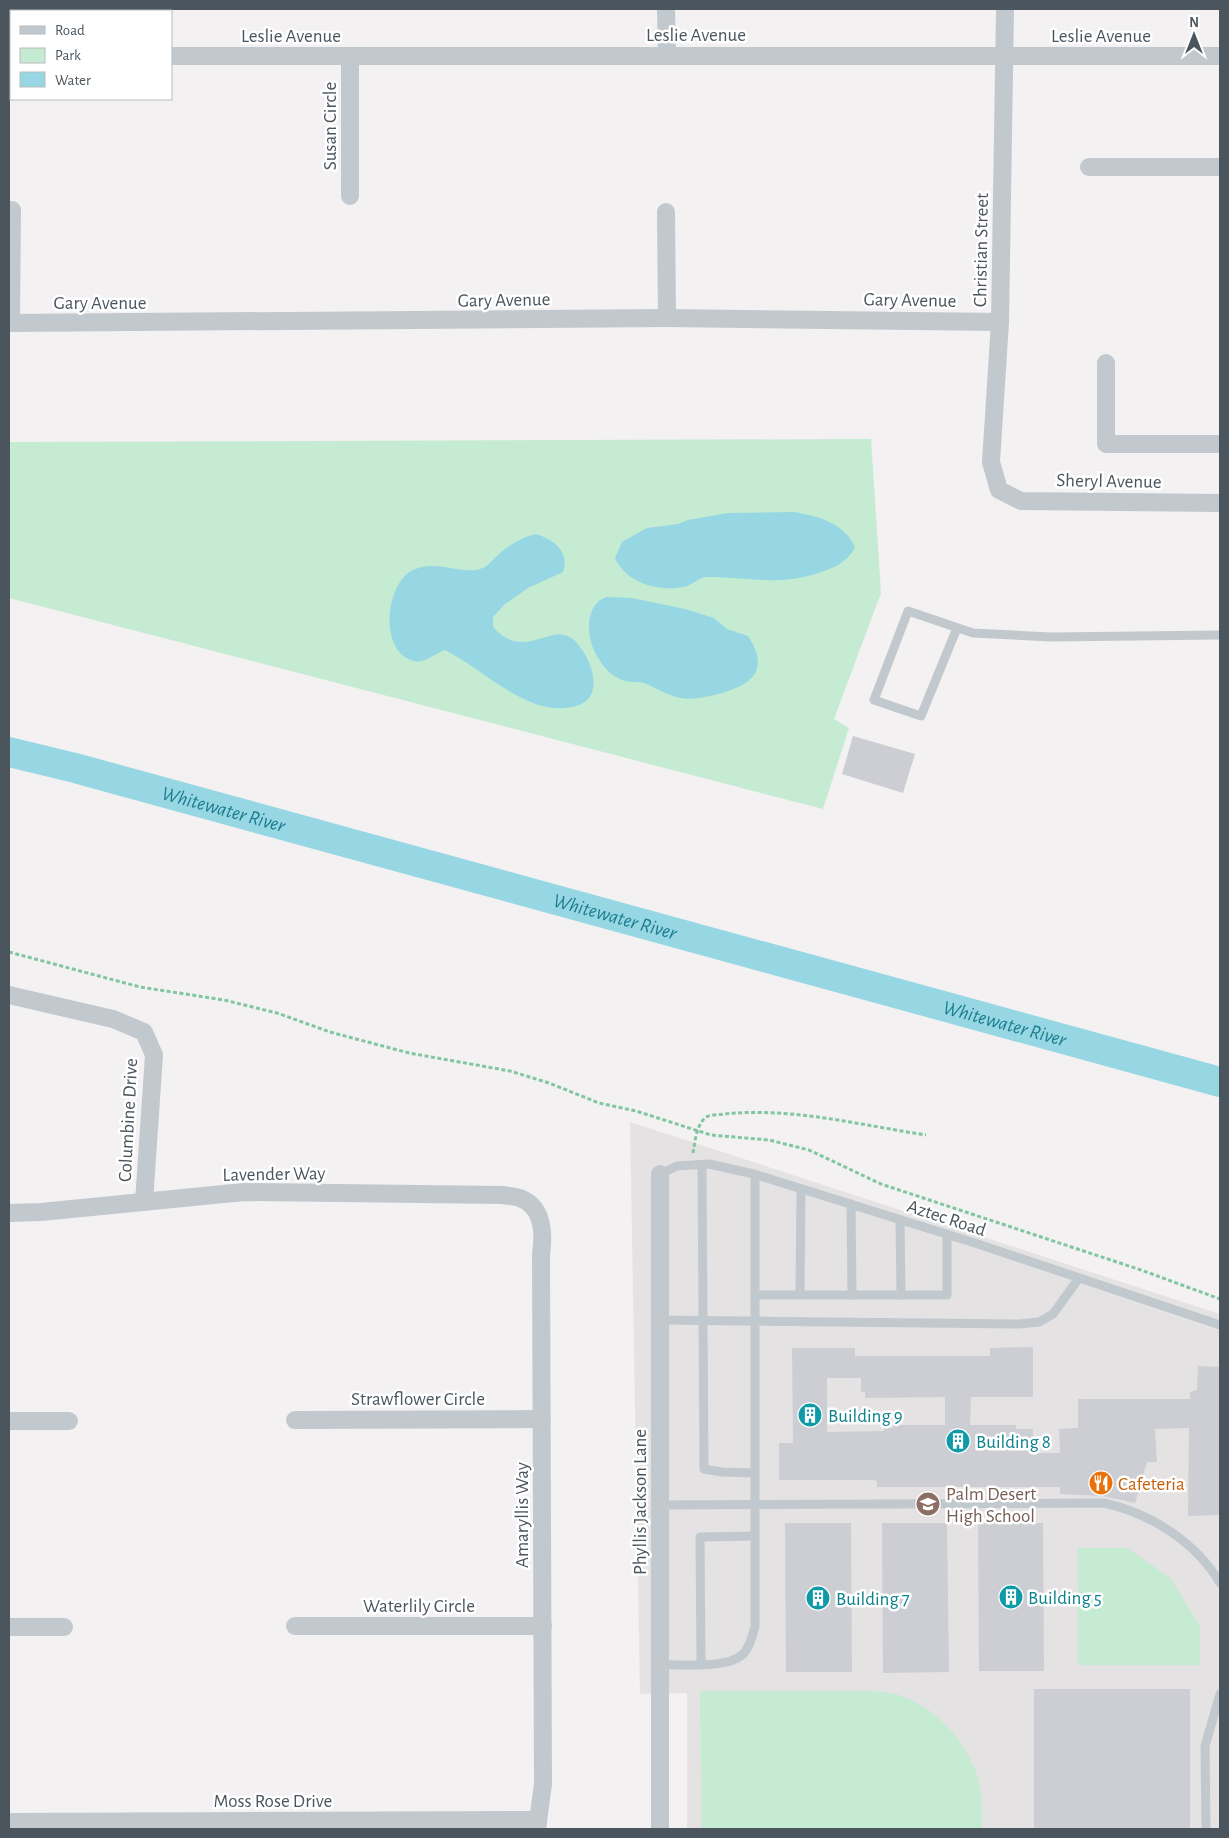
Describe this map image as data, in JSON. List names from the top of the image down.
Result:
{
  "streets": {
    "street": [
      "Leslie Avenue",
      "Susan Circle",
      "Christian Street",
      "Gary Avenue",
      "Sheryl Avenue",
      "Columbine Drive",
      "Lavender Way",
      "Strawflower Circle",
      "Phyllis Jackson Lane",
      "Amaryllis Way",
      "Waterlily Circle",
      "Moss Rose Drive"
    ],
    "lane": ["Aztec Road"]
  },
  "crossings": [
    ["Leslie Avenue", "Susan Circle"],
    ["Leslie Avenue", "Christian Street"],
    ["Christian Street", "Gary Avenue"],
    ["Christian Street", "Sheryl Avenue"],
    ["Columbine Drive", "Lavender Way"],
    ["Lavender Way", "Amaryllis Way"],
    ["Aztec Road", "Phyllis Jackson Lane"],
    ["Strawflower Circle", "Amaryllis Way"],
    ["Amaryllis Way", "Waterlily Circle"],
    ["Amaryllis Way", "Moss Rose Drive"]
  ],
  "water": ["Whitewater River"],
  "places": {
    "building": [
      "Building 9",
      "Building 8",
      "Building 5",
      "Building 7"
    ],
    "restaurant": ["Cafeteria"],
    "school or university": ["Palm Desert High School"]
  },
  "legend": ["Road", "Park", "Water"],
  "north": "top"
}
